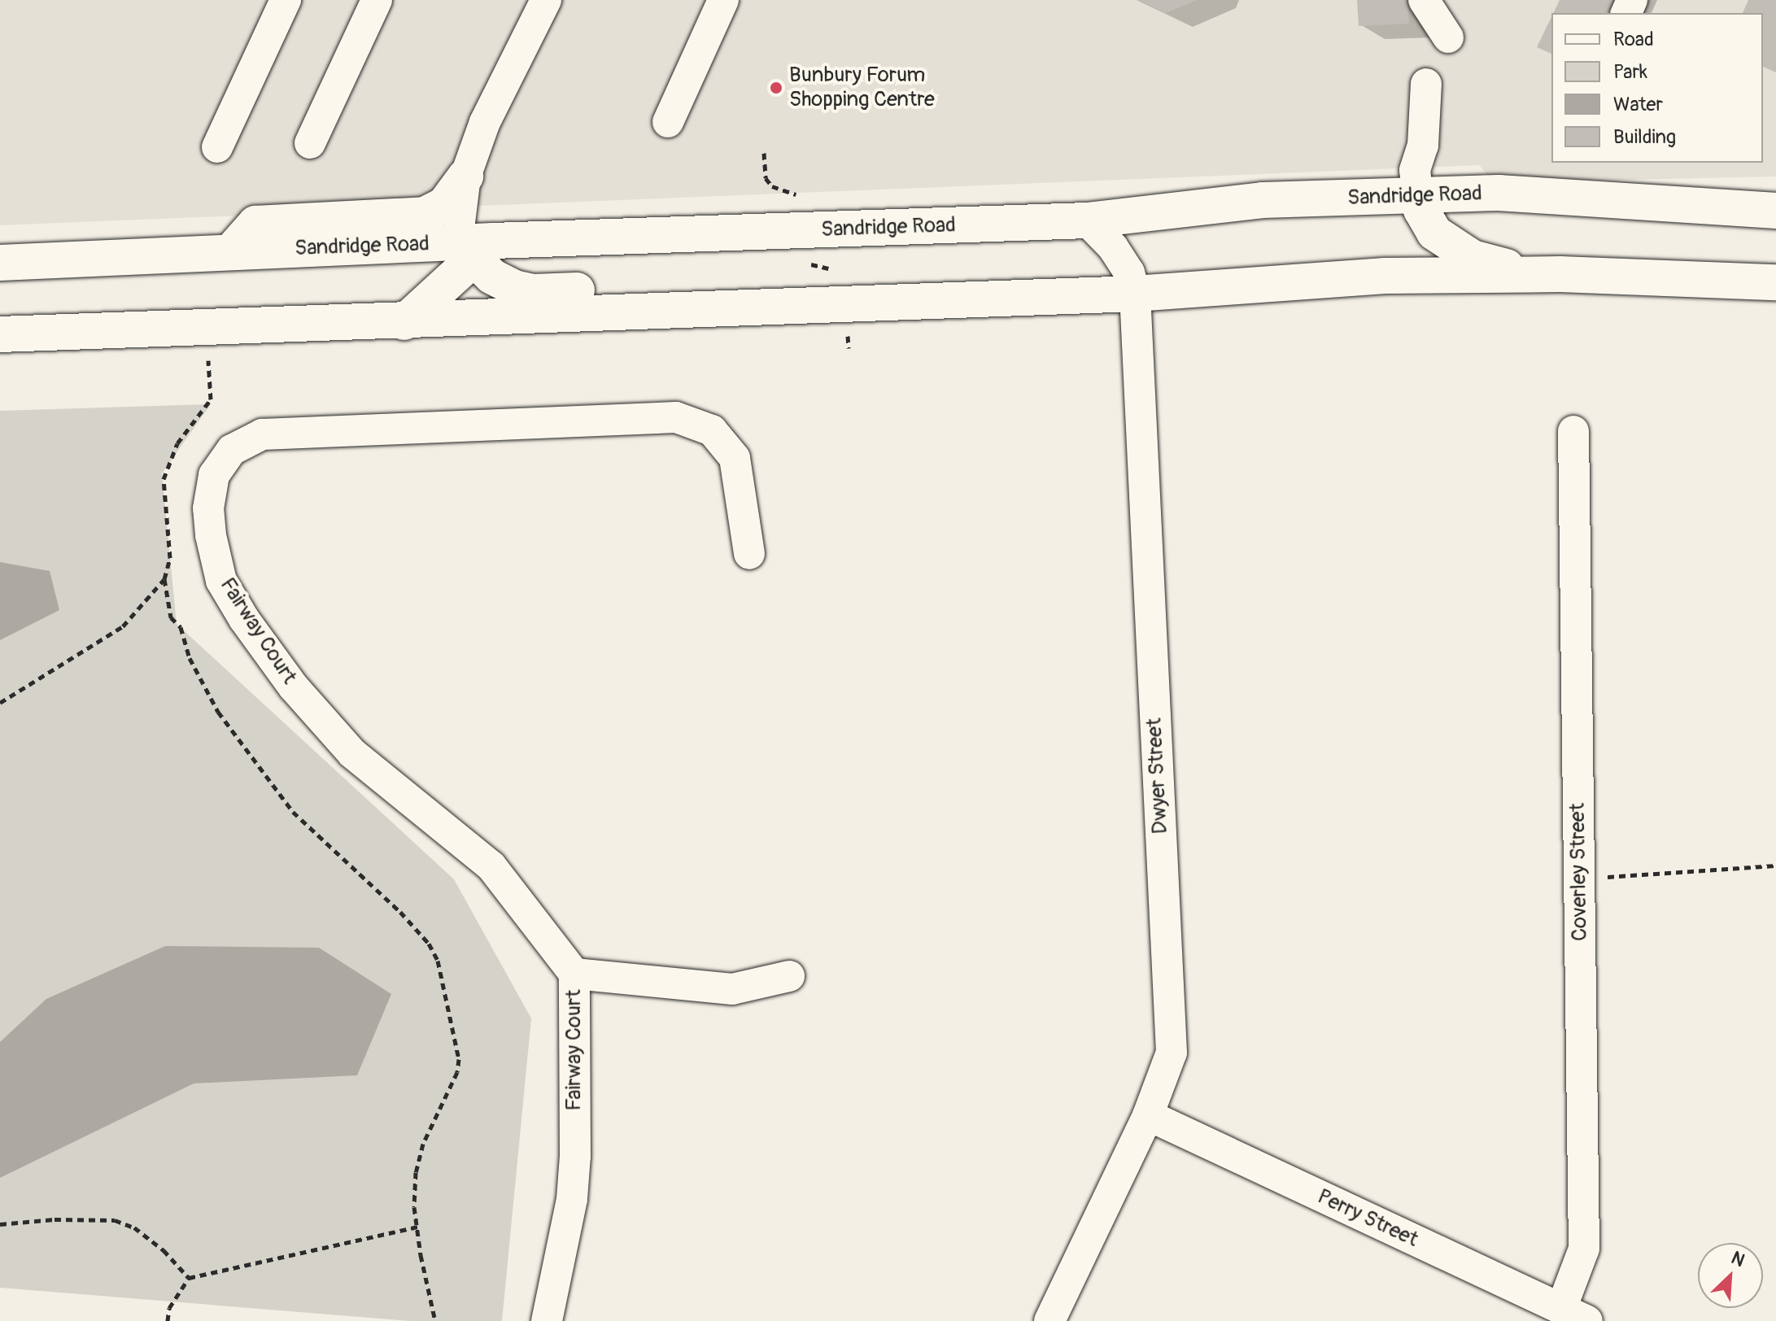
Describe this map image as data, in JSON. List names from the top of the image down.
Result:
{
  "streets": {
    "main road": ["Sandridge Road"],
    "street": [
      "Fairway Court",
      "Dwyer Street",
      "Coverley Street",
      "Perry Street"
    ]
  },
  "crossings": [
    ["Sandridge Road", "Dwyer Street"],
    ["Dwyer Street", "Perry Street"],
    ["Coverley Street", "Perry Street"]
  ],
  "places": ["Bunbury Forum Shopping Centre"],
  "legend": [
    "Road",
    "Park",
    "Water",
    "Building"
  ],
  "north": "top right"
}
